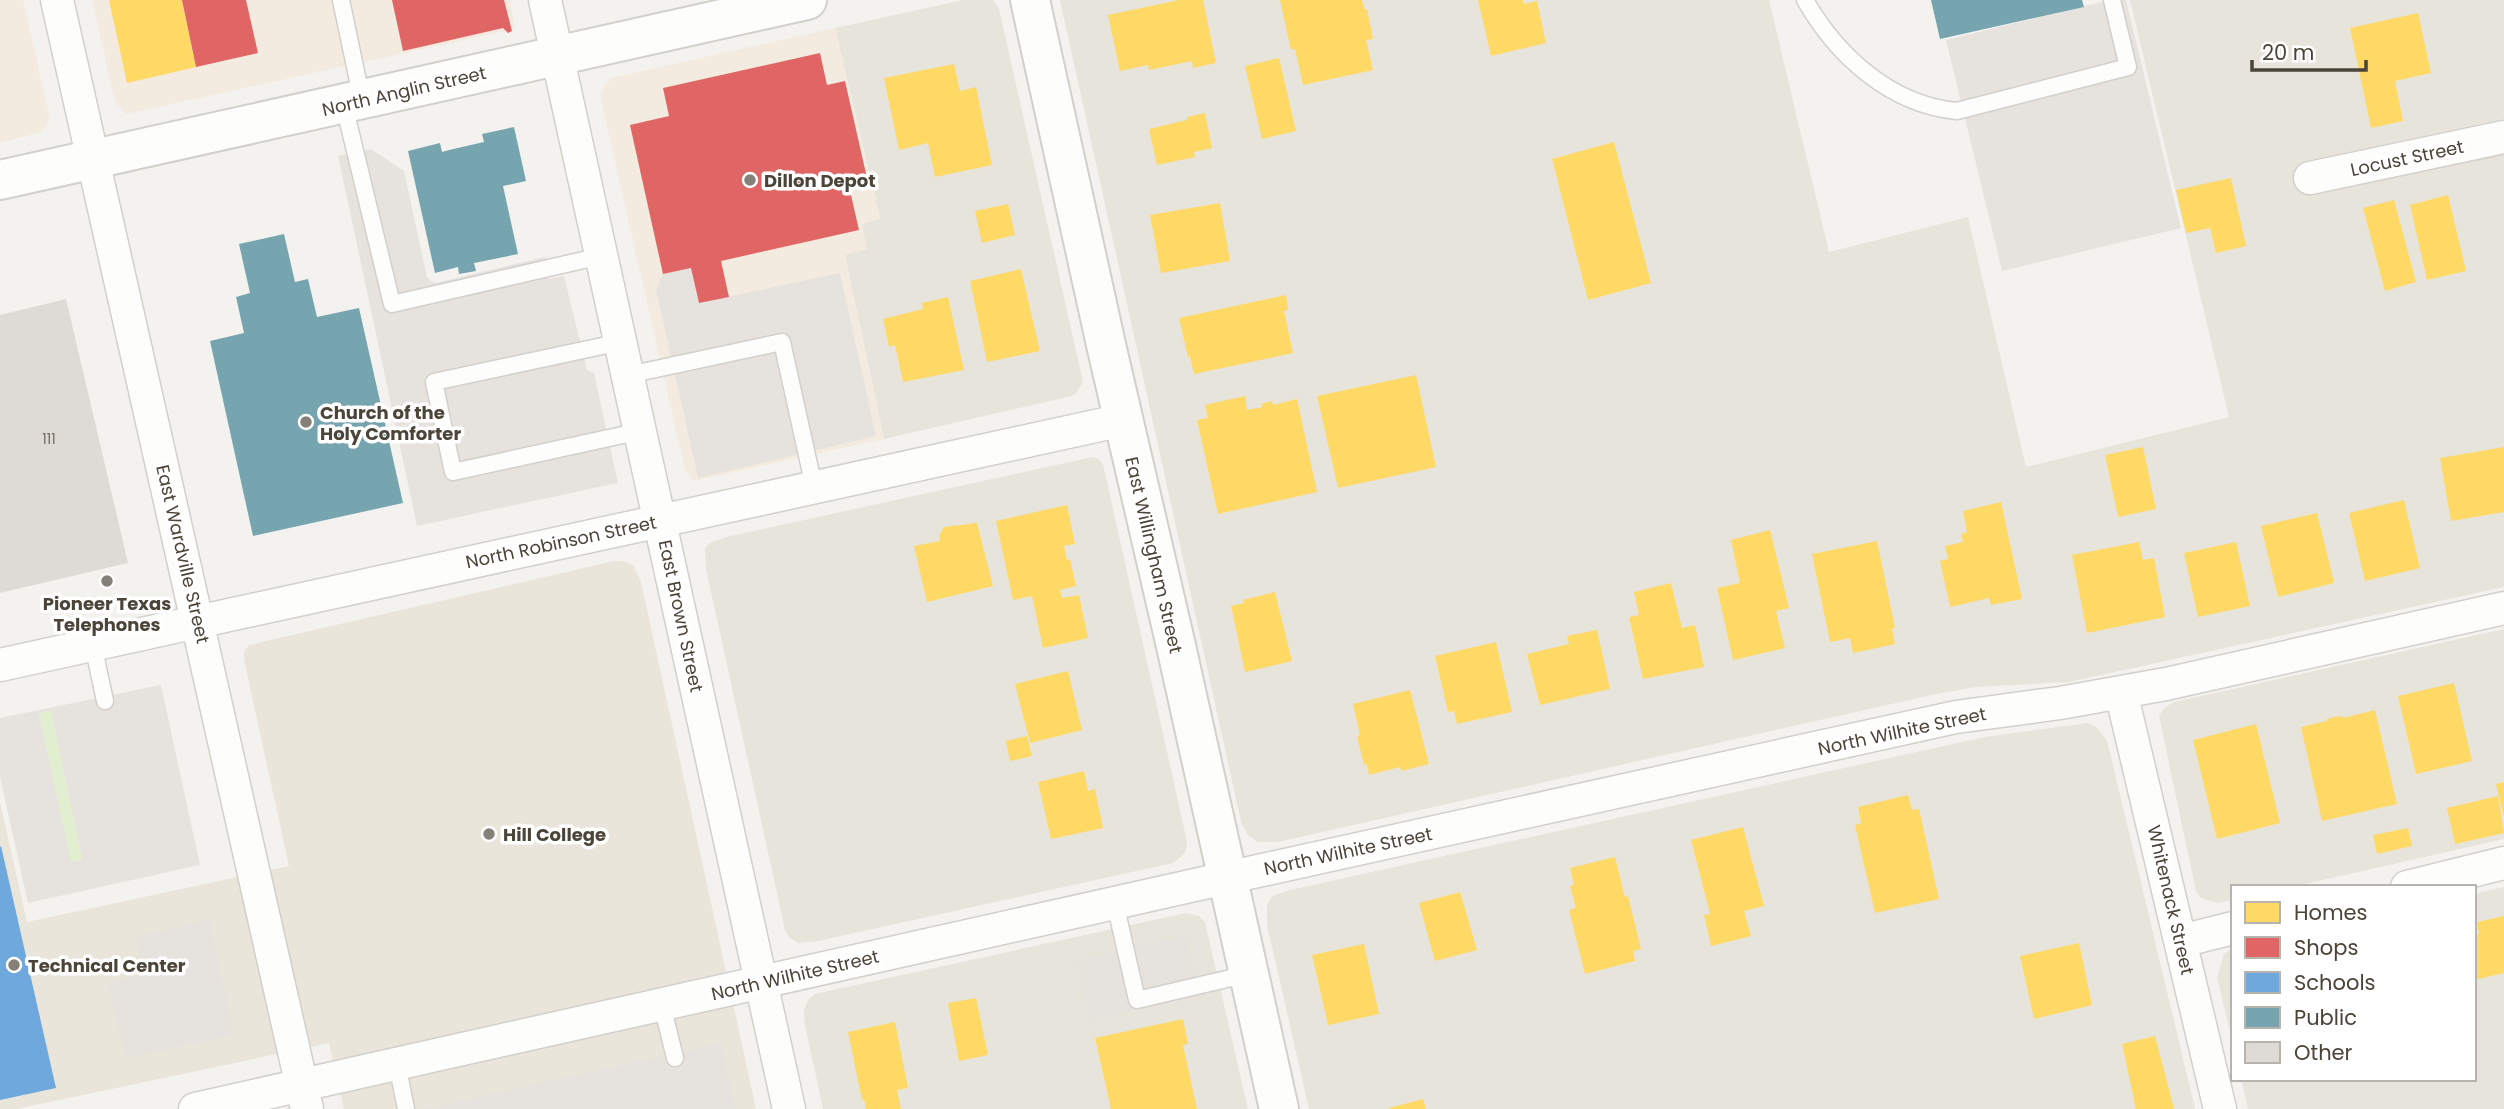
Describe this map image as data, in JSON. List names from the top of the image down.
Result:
{
  "streets": {
    "street": [
      "North Anglin Street",
      "Locust Street",
      "North Robinson Street",
      "East Wardville Street",
      "East Willingham Street",
      "East Brown Street",
      "North Wilhite Street",
      "Whitenack Street"
    ]
  },
  "crossings": [
    ["North Anglin Street", "East Wardville Street"],
    ["North Anglin Street", "East Brown Street"],
    ["North Robinson Street", "East Wardville Street"],
    ["North Robinson Street", "East Willingham Street"],
    ["North Robinson Street", "East Brown Street"],
    ["East Wardville Street", "North Wilhite Street"],
    ["East Willingham Street", "North Wilhite Street"],
    ["East Brown Street", "North Wilhite Street"],
    ["North Wilhite Street", "Whitenack Street"]
  ],
  "places": [
    "Dillon Depot",
    "Church of the Holy Comforter",
    "Pioneer Texas Telephones",
    "Hill College",
    "Technical Center"
  ],
  "house_numbers": ["111"],
  "legend": [
    "Homes",
    "Shops",
    "Schools",
    "Public",
    "Other"
  ],
  "scale_bar": "20 m"
}
